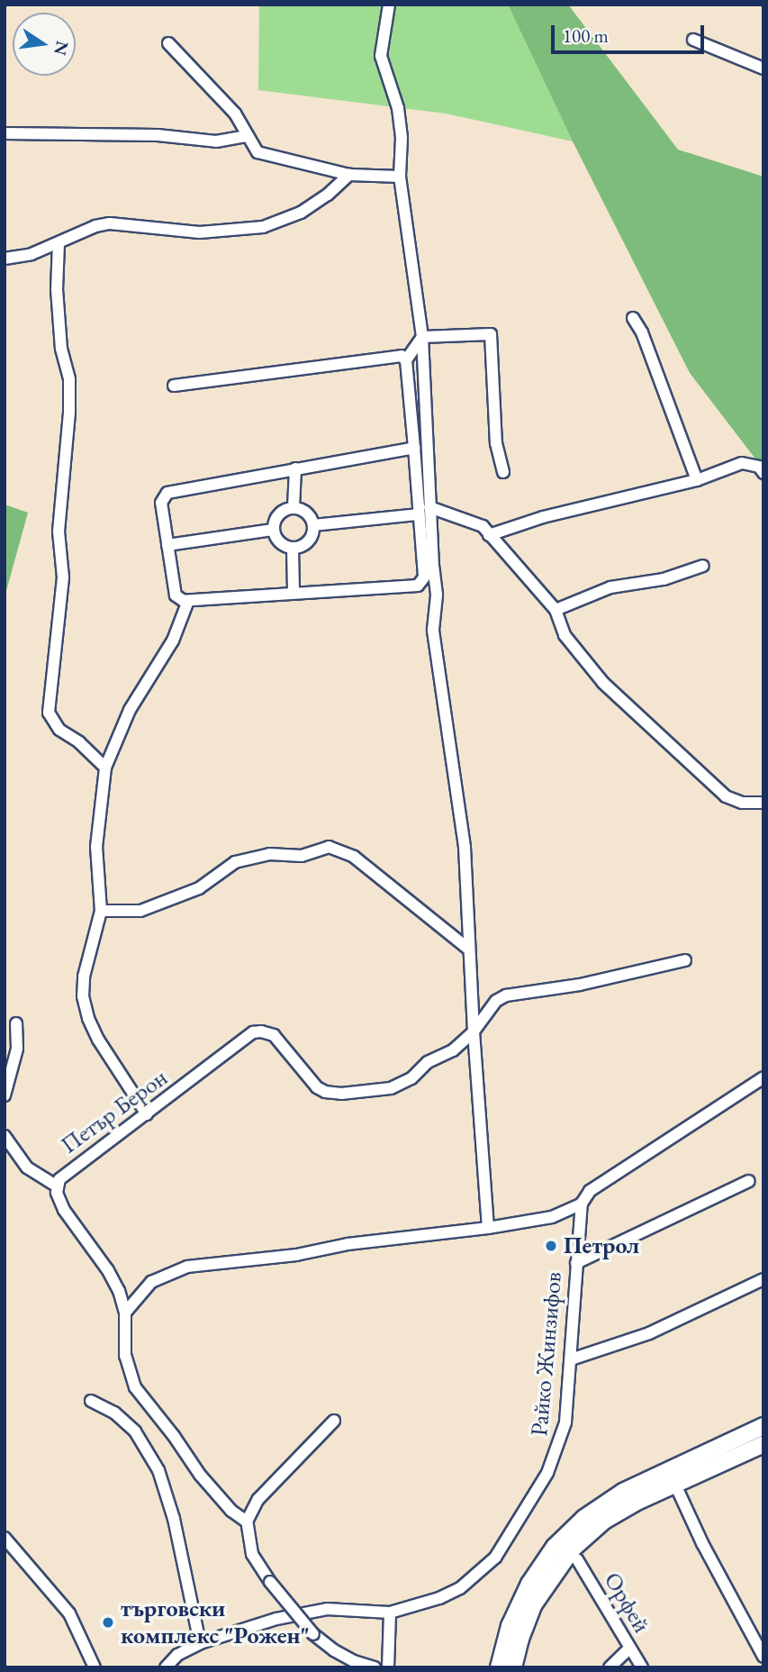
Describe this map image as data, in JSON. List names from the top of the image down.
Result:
{
  "streets": {
    "street": ["Петър Берон", "Райко Жинзифов", "Орфей"]
  },
  "places": ["Петрол", "търговски комплекс \"Рожен\""],
  "scale_bar": "100 m",
  "north": "right"
}
